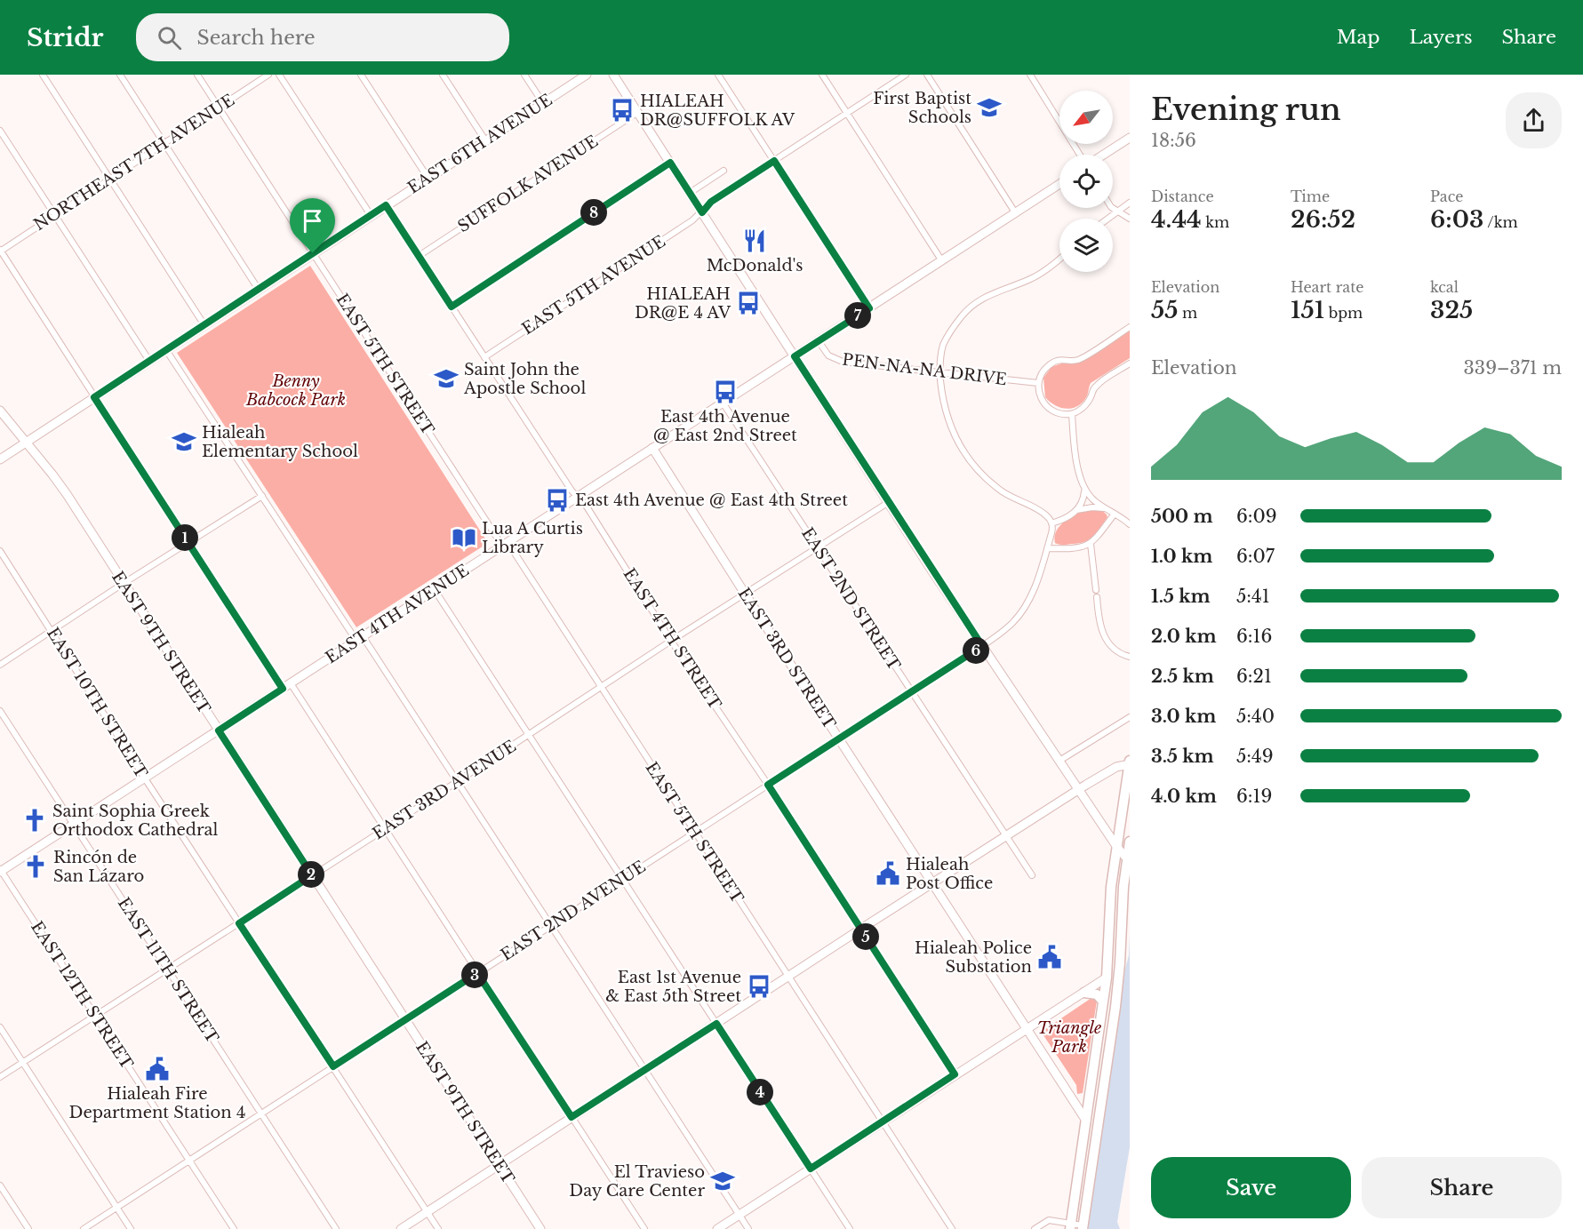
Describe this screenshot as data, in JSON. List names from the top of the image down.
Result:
{
  "streets": {
    "main road": [
      "EAST 6TH AVENUE",
      "EAST 4TH AVENUE",
      "EAST 9TH STREET",
      "EAST 3RD STREET"
    ],
    "street": [
      "NORTHEAST 7TH AVENUE",
      "SUFFOLK AVENUE",
      "EAST 5TH AVENUE",
      "EAST 5TH STREET",
      "PEN-NA-NA DRIVE",
      "EAST 2ND STREET",
      "EAST 4TH STREET",
      "EAST 10TH STREET",
      "EAST 3RD AVENUE",
      "EAST 2ND AVENUE",
      "EAST 11TH STREET",
      "EAST 12TH STREET"
    ]
  },
  "crossings": [
    ["EAST 6TH AVENUE", "EAST 5TH STREET"],
    ["EAST 6TH AVENUE", "EAST 4TH STREET"],
    ["EAST 6TH AVENUE", "EAST 9TH STREET"],
    ["NORTHEAST 7TH AVENUE", "EAST 5TH STREET"],
    ["SUFFOLK AVENUE", "EAST 4TH STREET"],
    ["EAST 5TH AVENUE", "EAST 4TH STREET"],
    ["EAST 5TH STREET", "EAST 4TH AVENUE"],
    ["EAST 5TH STREET", "EAST 3RD AVENUE"],
    ["EAST 5TH STREET", "EAST 2ND AVENUE"],
    ["PEN-NA-NA DRIVE", "EAST 4TH AVENUE"],
    ["EAST 2ND STREET", "EAST 4TH AVENUE"],
    ["EAST 2ND STREET", "EAST 3RD AVENUE"],
    ["EAST 2ND STREET", "EAST 2ND AVENUE"],
    ["EAST 4TH AVENUE", "EAST 4TH STREET"],
    ["EAST 4TH AVENUE", "EAST 9TH STREET"],
    ["EAST 4TH AVENUE", "EAST 3RD STREET"],
    ["EAST 4TH AVENUE", "EAST 10TH STREET"],
    ["EAST 4TH AVENUE", "EAST 11TH STREET"],
    ["EAST 4TH AVENUE", "EAST 12TH STREET"],
    ["EAST 4TH STREET", "EAST 3RD AVENUE"],
    ["EAST 4TH STREET", "EAST 2ND AVENUE"],
    ["EAST 9TH STREET", "EAST 3RD AVENUE"],
    ["EAST 9TH STREET", "EAST 2ND AVENUE"],
    ["EAST 3RD STREET", "EAST 3RD AVENUE"],
    ["EAST 3RD STREET", "EAST 2ND AVENUE"],
    ["EAST 10TH STREET", "EAST 3RD AVENUE"],
    ["EAST 10TH STREET", "EAST 2ND AVENUE"],
    ["EAST 3RD AVENUE", "EAST 11TH STREET"],
    ["EAST 3RD AVENUE", "EAST 12TH STREET"],
    ["EAST 2ND AVENUE", "EAST 11TH STREET"],
    ["EAST 2ND AVENUE", "EAST 12TH STREET"]
  ],
  "parks": ["Benny Babcock Park", "Triangle Park"],
  "places": {
    "school or university": [
      "First Baptist Schools",
      "Saint John the Apostle School",
      "Hialeah Elementary School",
      "El Travieso Day Care Center"
    ],
    "bus stop": [
      "HIALEAH DR@SUFFOLK AV",
      "HIALEAH DR@E 4 AV",
      "East 4th Avenue @ East 2nd Street",
      "East 4th Avenue @ East 4th Street",
      "East 1st Avenue & East 5th Street"
    ],
    "restaurant": ["McDonald's"],
    "library": ["Lua A Curtis Library"],
    "church": ["Saint Sophia Greek Orthodox Cathedral", "Rincón de San Lázaro"],
    "public building": ["Hialeah Post Office", "Hialeah Police Substation", "Hialeah Fire Department Station 4"]
  },
  "north": "bottom left",
  "page": {
    "header": "Stridr",
    "search": "Search here",
    "nav": ["Map", "Layers", "Share"],
    "heading": ["Evening run", "18:56"],
    "stats": [
      ["Distance", "4.44 km"],
      ["Time", "26:52"],
      ["Pace", "6:03 /km"],
      ["Elevation", "55 m"],
      ["Heart rate", "151 bpm"],
      ["kcal", "325"]
    ],
    "pins": [
      "8",
      "7",
      "1",
      "6",
      "2",
      "5",
      "3",
      "4"
    ],
    "chart": ["Elevation", "339–371 m"],
    "list": [
      {
        "name": "500 m",
        "note": "6:09"
      },
      {
        "name": "1.0 km",
        "note": "6:07"
      },
      {
        "name": "1.5 km",
        "note": "5:41"
      },
      {
        "name": "2.0 km",
        "note": "6:16"
      },
      {
        "name": "2.5 km",
        "note": "6:21"
      },
      {
        "name": "3.0 km",
        "note": "5:40"
      },
      {
        "name": "3.5 km",
        "note": "5:49"
      },
      {
        "name": "4.0 km",
        "note": "6:19"
      }
    ],
    "buttons": ["Save", "Share"]
  }
}
